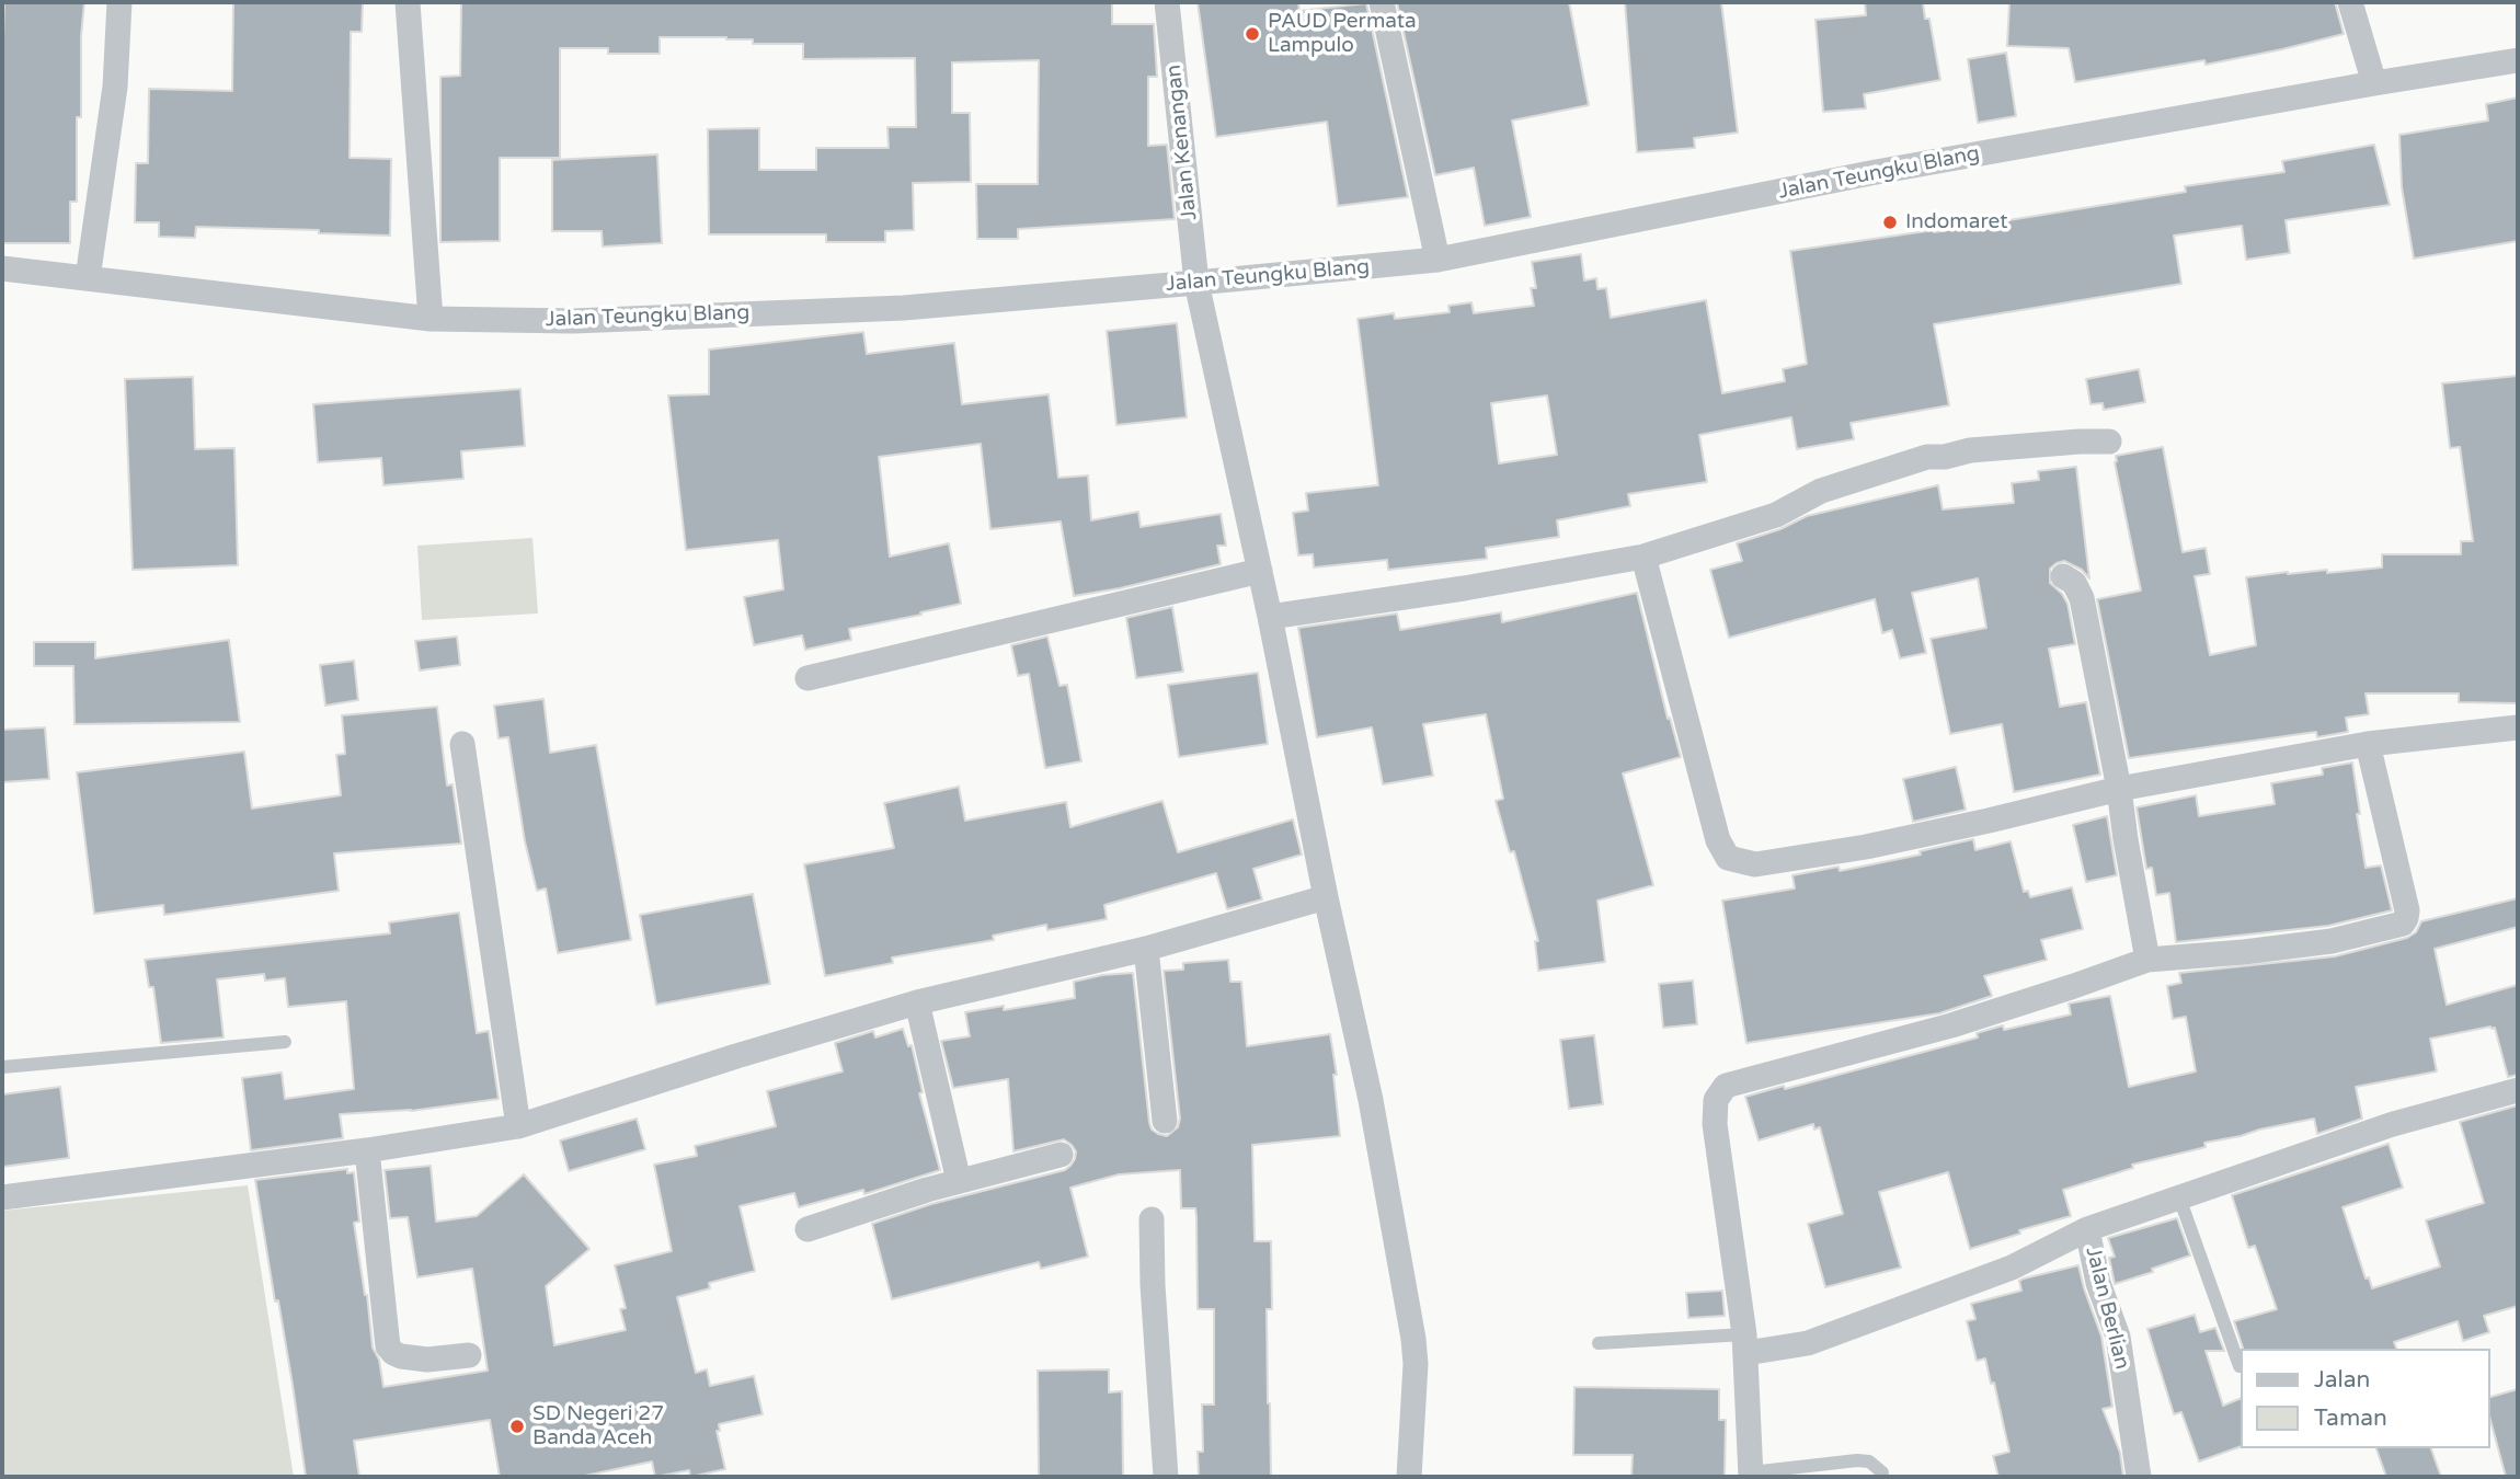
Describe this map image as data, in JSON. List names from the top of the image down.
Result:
{
  "streets": {
    "street": ["Jalan Kenangan", "Jalan Teungku Blang", "Jalan Berlian"]
  },
  "crossings": [
    ["Jalan Kenangan", "Jalan Teungku Blang"]
  ],
  "places": ["PAUD Permata Lampulo", "Indomaret", "SD Negeri 27 Banda Aceh"],
  "legend": ["Jalan", "Taman"]
}
